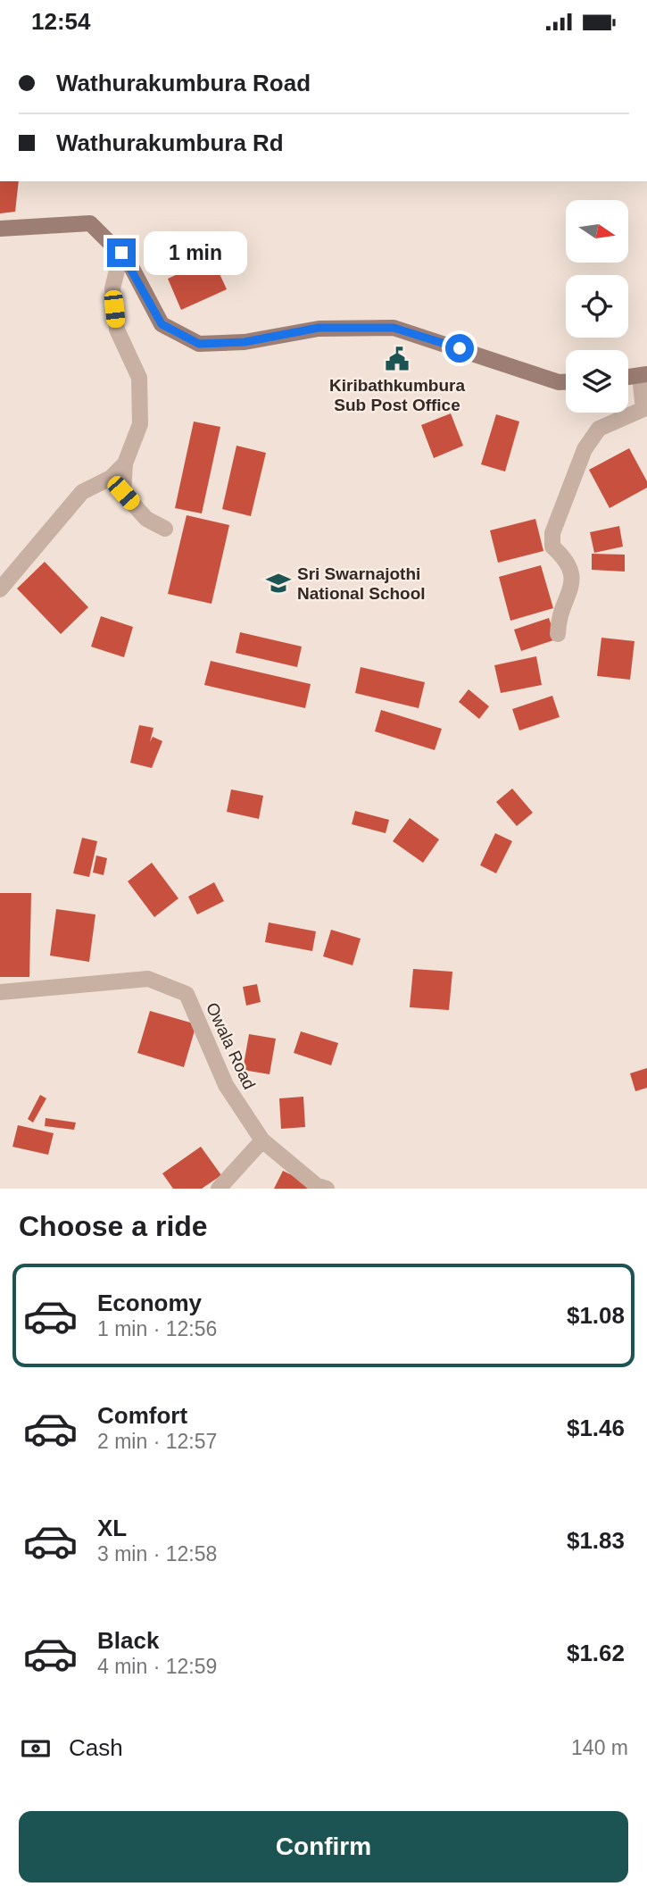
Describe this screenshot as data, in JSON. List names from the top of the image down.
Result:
{
  "streets": {
    "street": ["Owala Road"]
  },
  "places": {
    "public building": ["Kiribathkumbura Sub Post Office"],
    "school or university": ["Sri Swarnajothi National School"]
  },
  "north": "right",
  "page": {
    "status": "12:54",
    "banner": ["Wathurakumbura Road", "Wathurakumbura Rd"],
    "bubble": "1 min",
    "heading": "Choose a ride",
    "list": [
      {
        "name": "Economy",
        "note": "1 min · 12:56",
        "value": "$1.08"
      },
      {
        "name": "Comfort",
        "note": "2 min · 12:57",
        "value": "$1.46"
      },
      {
        "name": "XL",
        "note": "3 min · 12:58",
        "value": "$1.83"
      },
      {
        "name": "Black",
        "note": "4 min · 12:59",
        "value": "$1.62"
      }
    ],
    "pay": ["Cash", "140 m"],
    "buttons": "Confirm"
  }
}
